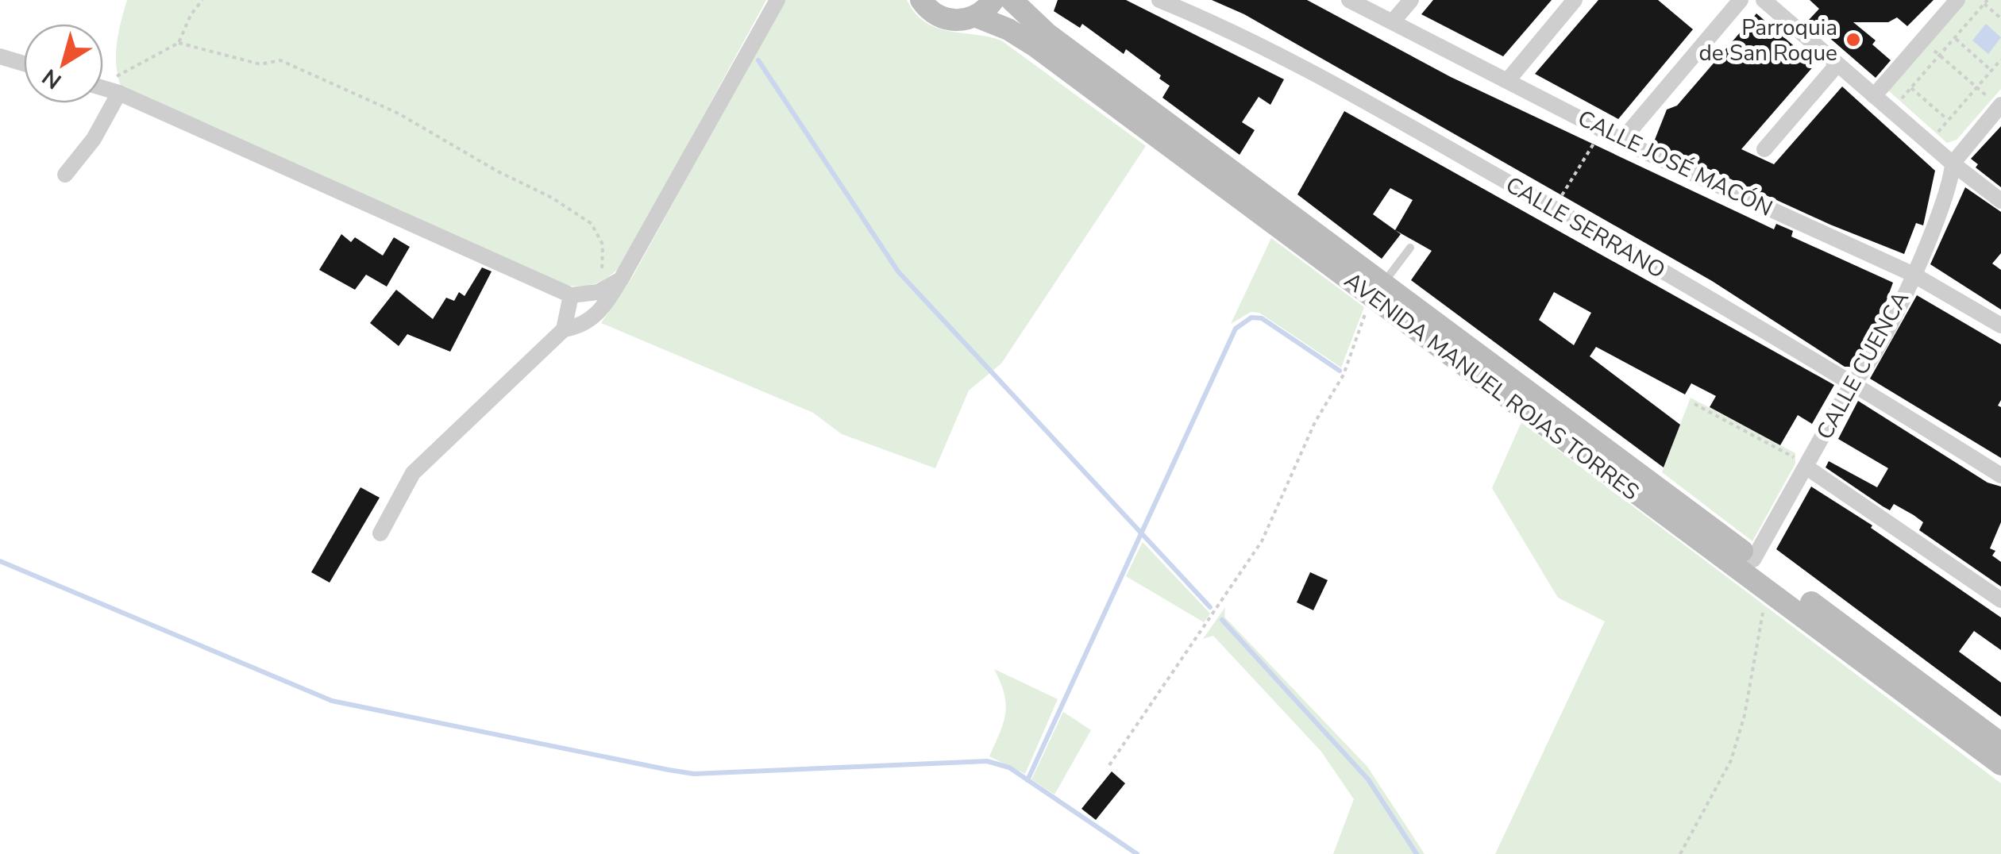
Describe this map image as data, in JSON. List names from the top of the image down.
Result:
{
  "streets": {
    "main road": ["AVENIDA MANUEL ROJAS TORRES"],
    "street": ["CALLE JOSÉ MACÓN", "CALLE SERRANO", "CALLE CUENCA"]
  },
  "crossings": [
    ["CALLE JOSÉ MACÓN", "CALLE CUENCA"],
    ["CALLE SERRANO", "CALLE CUENCA"],
    ["CALLE CUENCA", "AVENIDA MANUEL ROJAS TORRES"]
  ],
  "places": ["Parroquia de San Roque"],
  "north": "bottom left"
}
